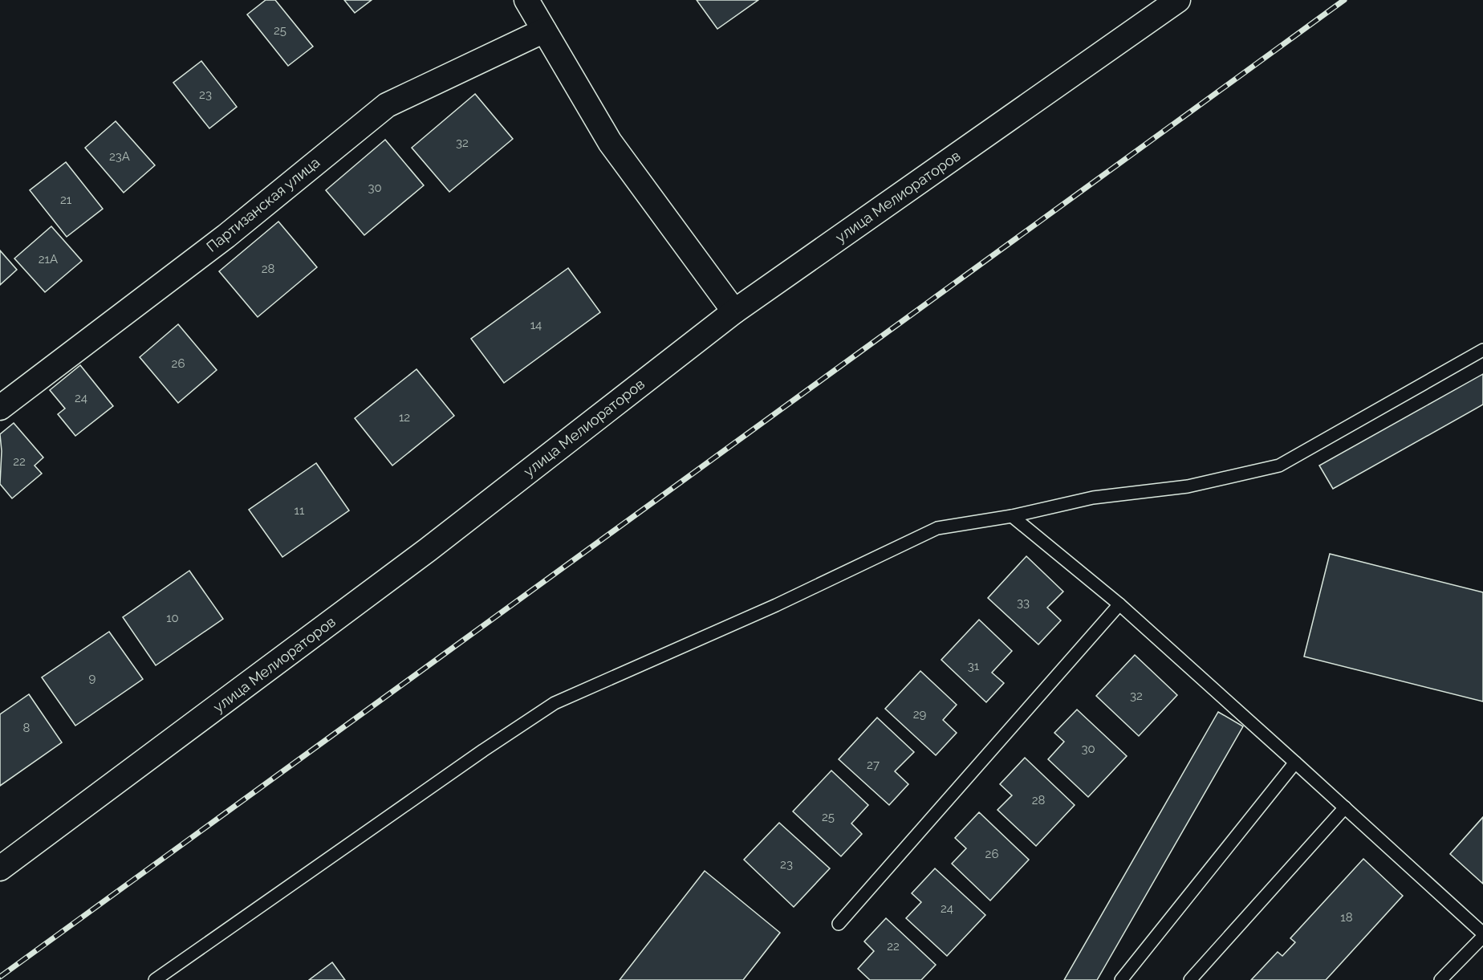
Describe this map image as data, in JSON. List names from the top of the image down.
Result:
{
  "streets": {
    "street": ["улица Мелиораторов", "Партизанская улица"]
  },
  "house_numbers": [
    "25",
    "23",
    "32",
    "23А",
    "30",
    "21",
    "21А",
    "28",
    "14",
    "26",
    "24",
    "12",
    "22",
    "11",
    "33",
    "10",
    "31",
    "9",
    "32",
    "29",
    "8",
    "30",
    "27",
    "28",
    "25",
    "26",
    "23",
    "24",
    "18",
    "22"
  ]
}
